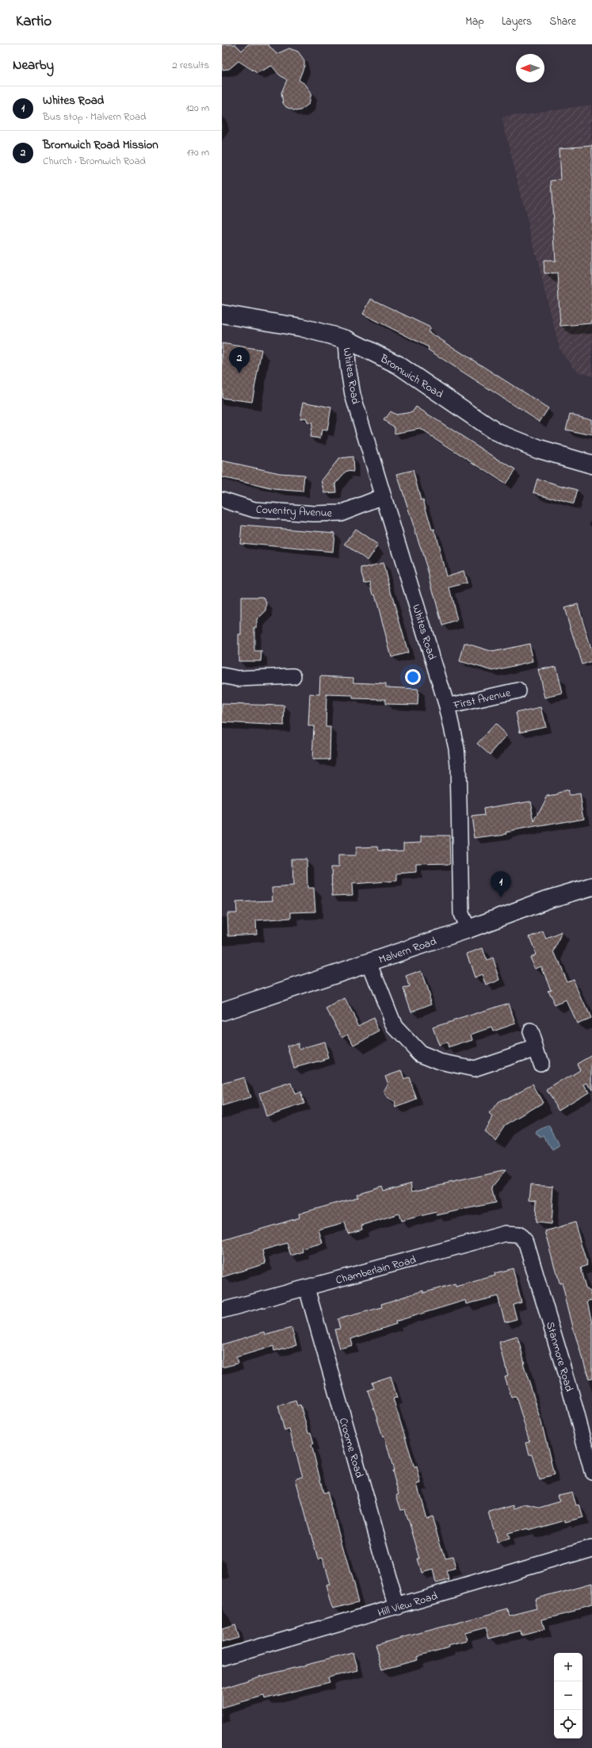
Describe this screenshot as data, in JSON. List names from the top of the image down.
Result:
{
  "streets": {
    "main road": ["Bromwich Road", "Malvern Road"],
    "street": [
      "Whites Road",
      "Coventry Avenue",
      "First Avenue",
      "Chamberlain Road",
      "Stanmore Road",
      "Croome Road",
      "Hill View Road"
    ]
  },
  "crossings": [
    ["Whites Road", "Bromwich Road"],
    ["Whites Road", "Coventry Avenue"],
    ["Whites Road", "First Avenue"],
    ["Whites Road", "Malvern Road"],
    ["Chamberlain Road", "Stanmore Road"],
    ["Chamberlain Road", "Croome Road"],
    ["Croome Road", "Hill View Road"]
  ],
  "north": "left",
  "page": {
    "header": "Kartio",
    "nav": ["Map", "Layers", "Share"],
    "heading": ["Nearby", "2 results"],
    "list": [
      {
        "mark": "1",
        "name": "Whites Road",
        "note": "Bus stop · Malvern Road",
        "value": "120 m"
      },
      {
        "mark": "2",
        "name": "Bromwich Road Mission",
        "note": "Church · Bromwich Road",
        "value": "170 m"
      }
    ],
    "pins": ["2", "1"],
    "map_buttons": ["+", "−"]
  }
}
